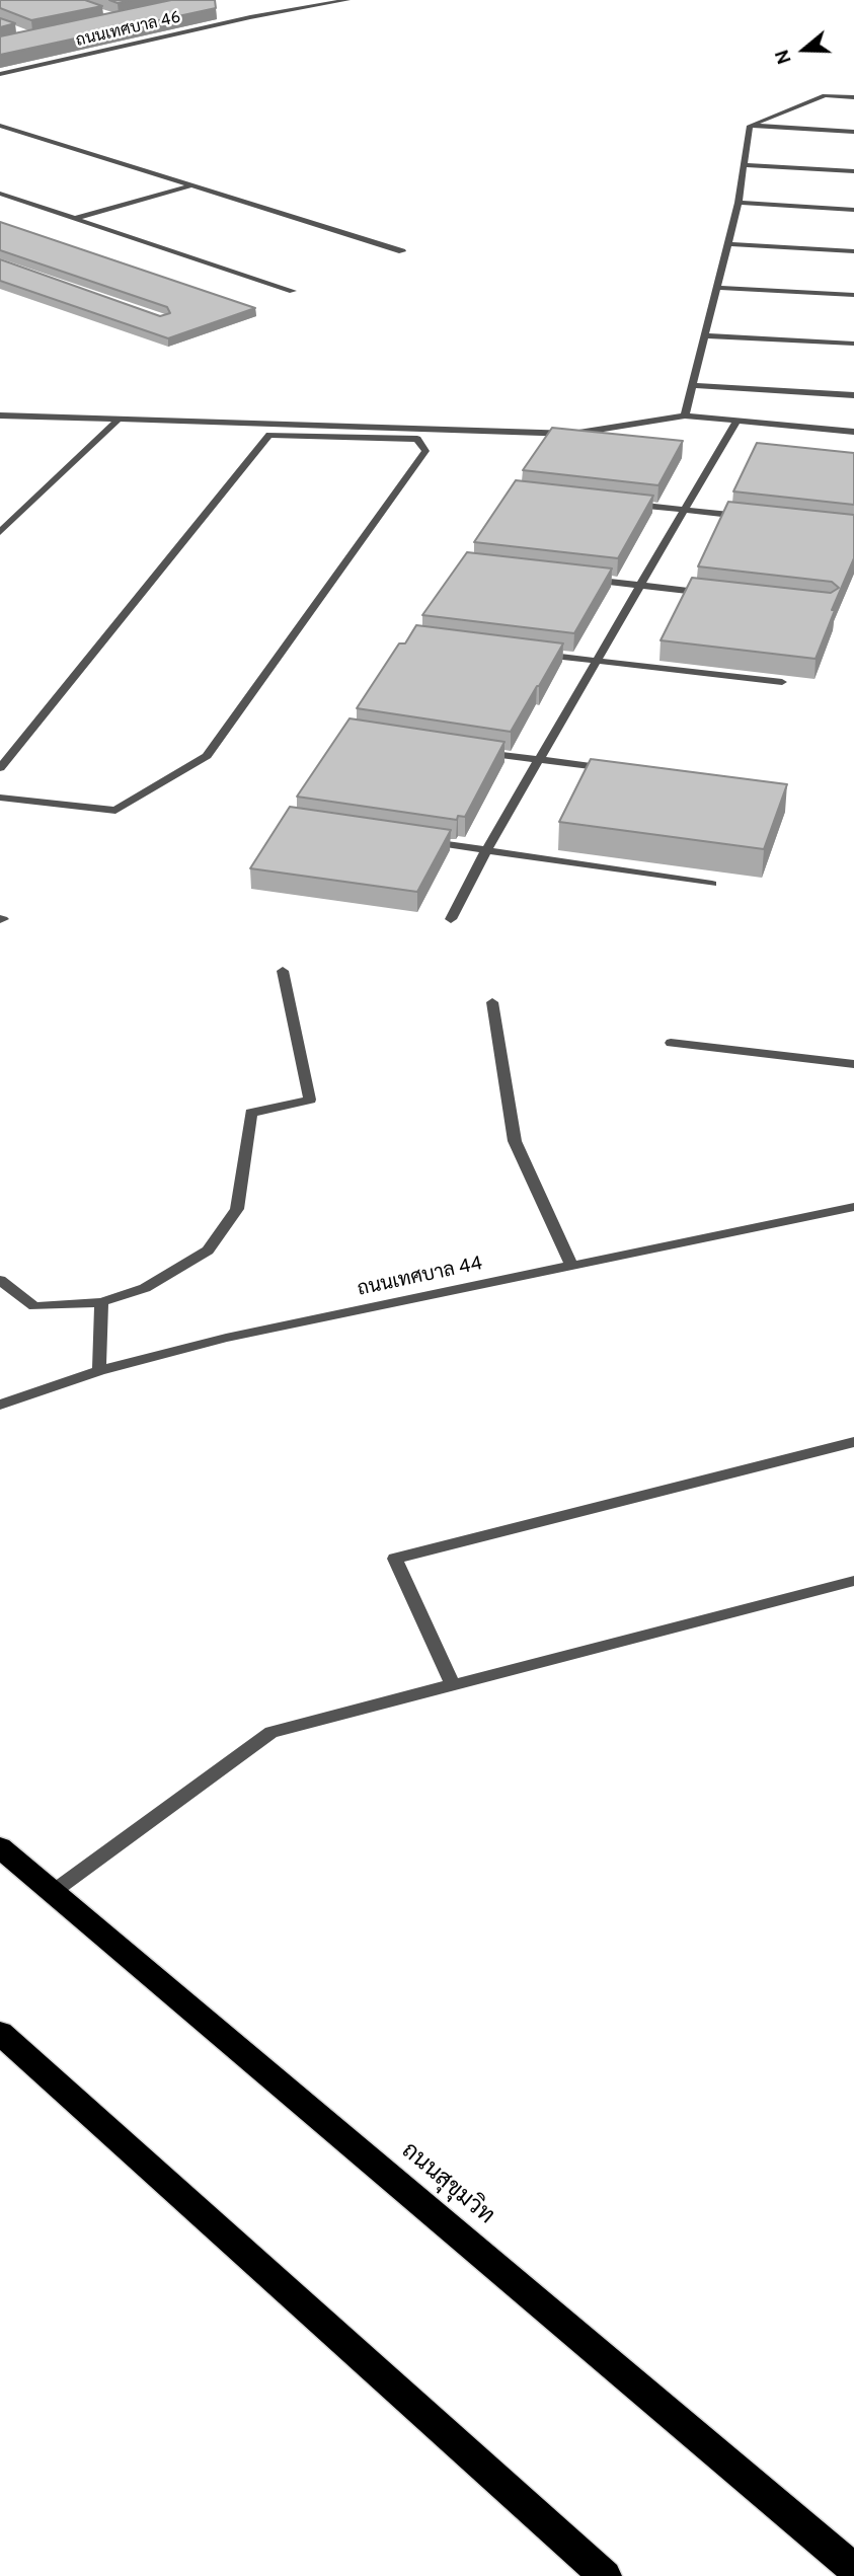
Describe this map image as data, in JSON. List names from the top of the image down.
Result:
{
  "streets": {
    "highway": ["ถนนสุขุมวิท"],
    "street": ["ถนนเทศบาล 46", "ถนนเทศบาล 44"]
  },
  "north": "left"
}
